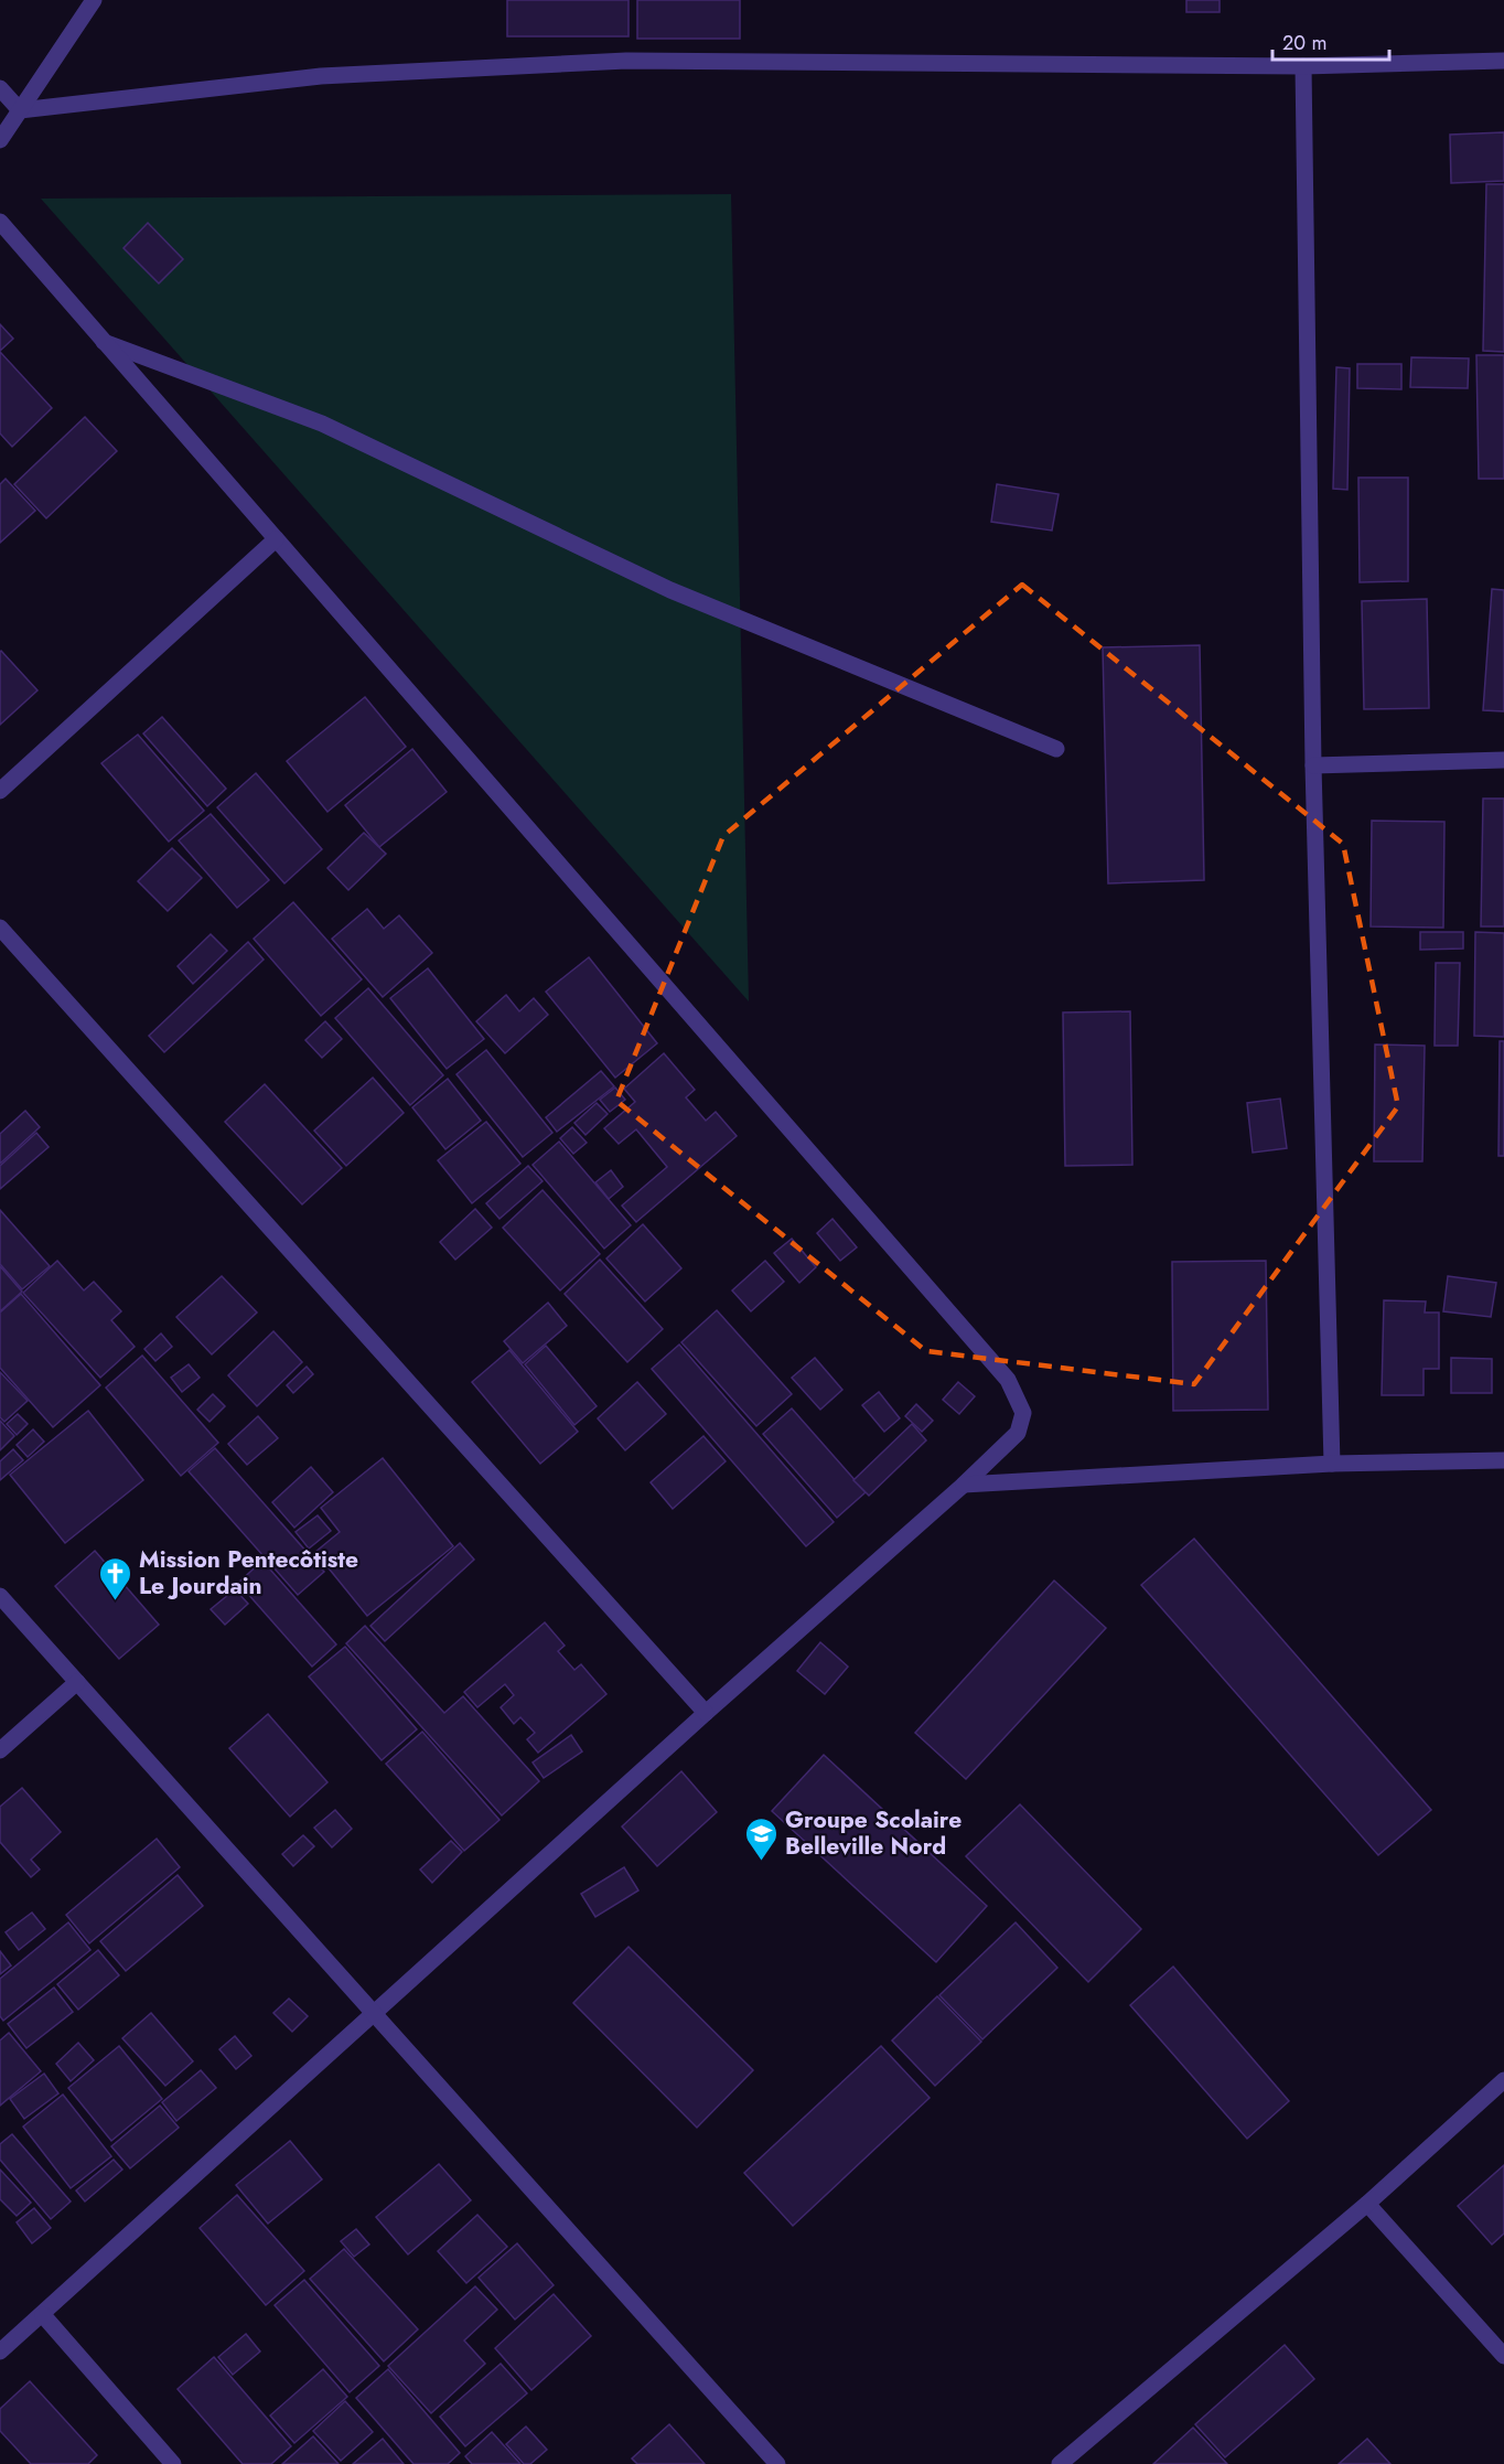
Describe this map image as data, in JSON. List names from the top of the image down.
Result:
{
  "places": {
    "church": ["Mission Pentecôtiste Le Jourdain"],
    "school or university": ["Groupe Scolaire Belleville Nord"]
  },
  "scale_bar": "20 m"
}
